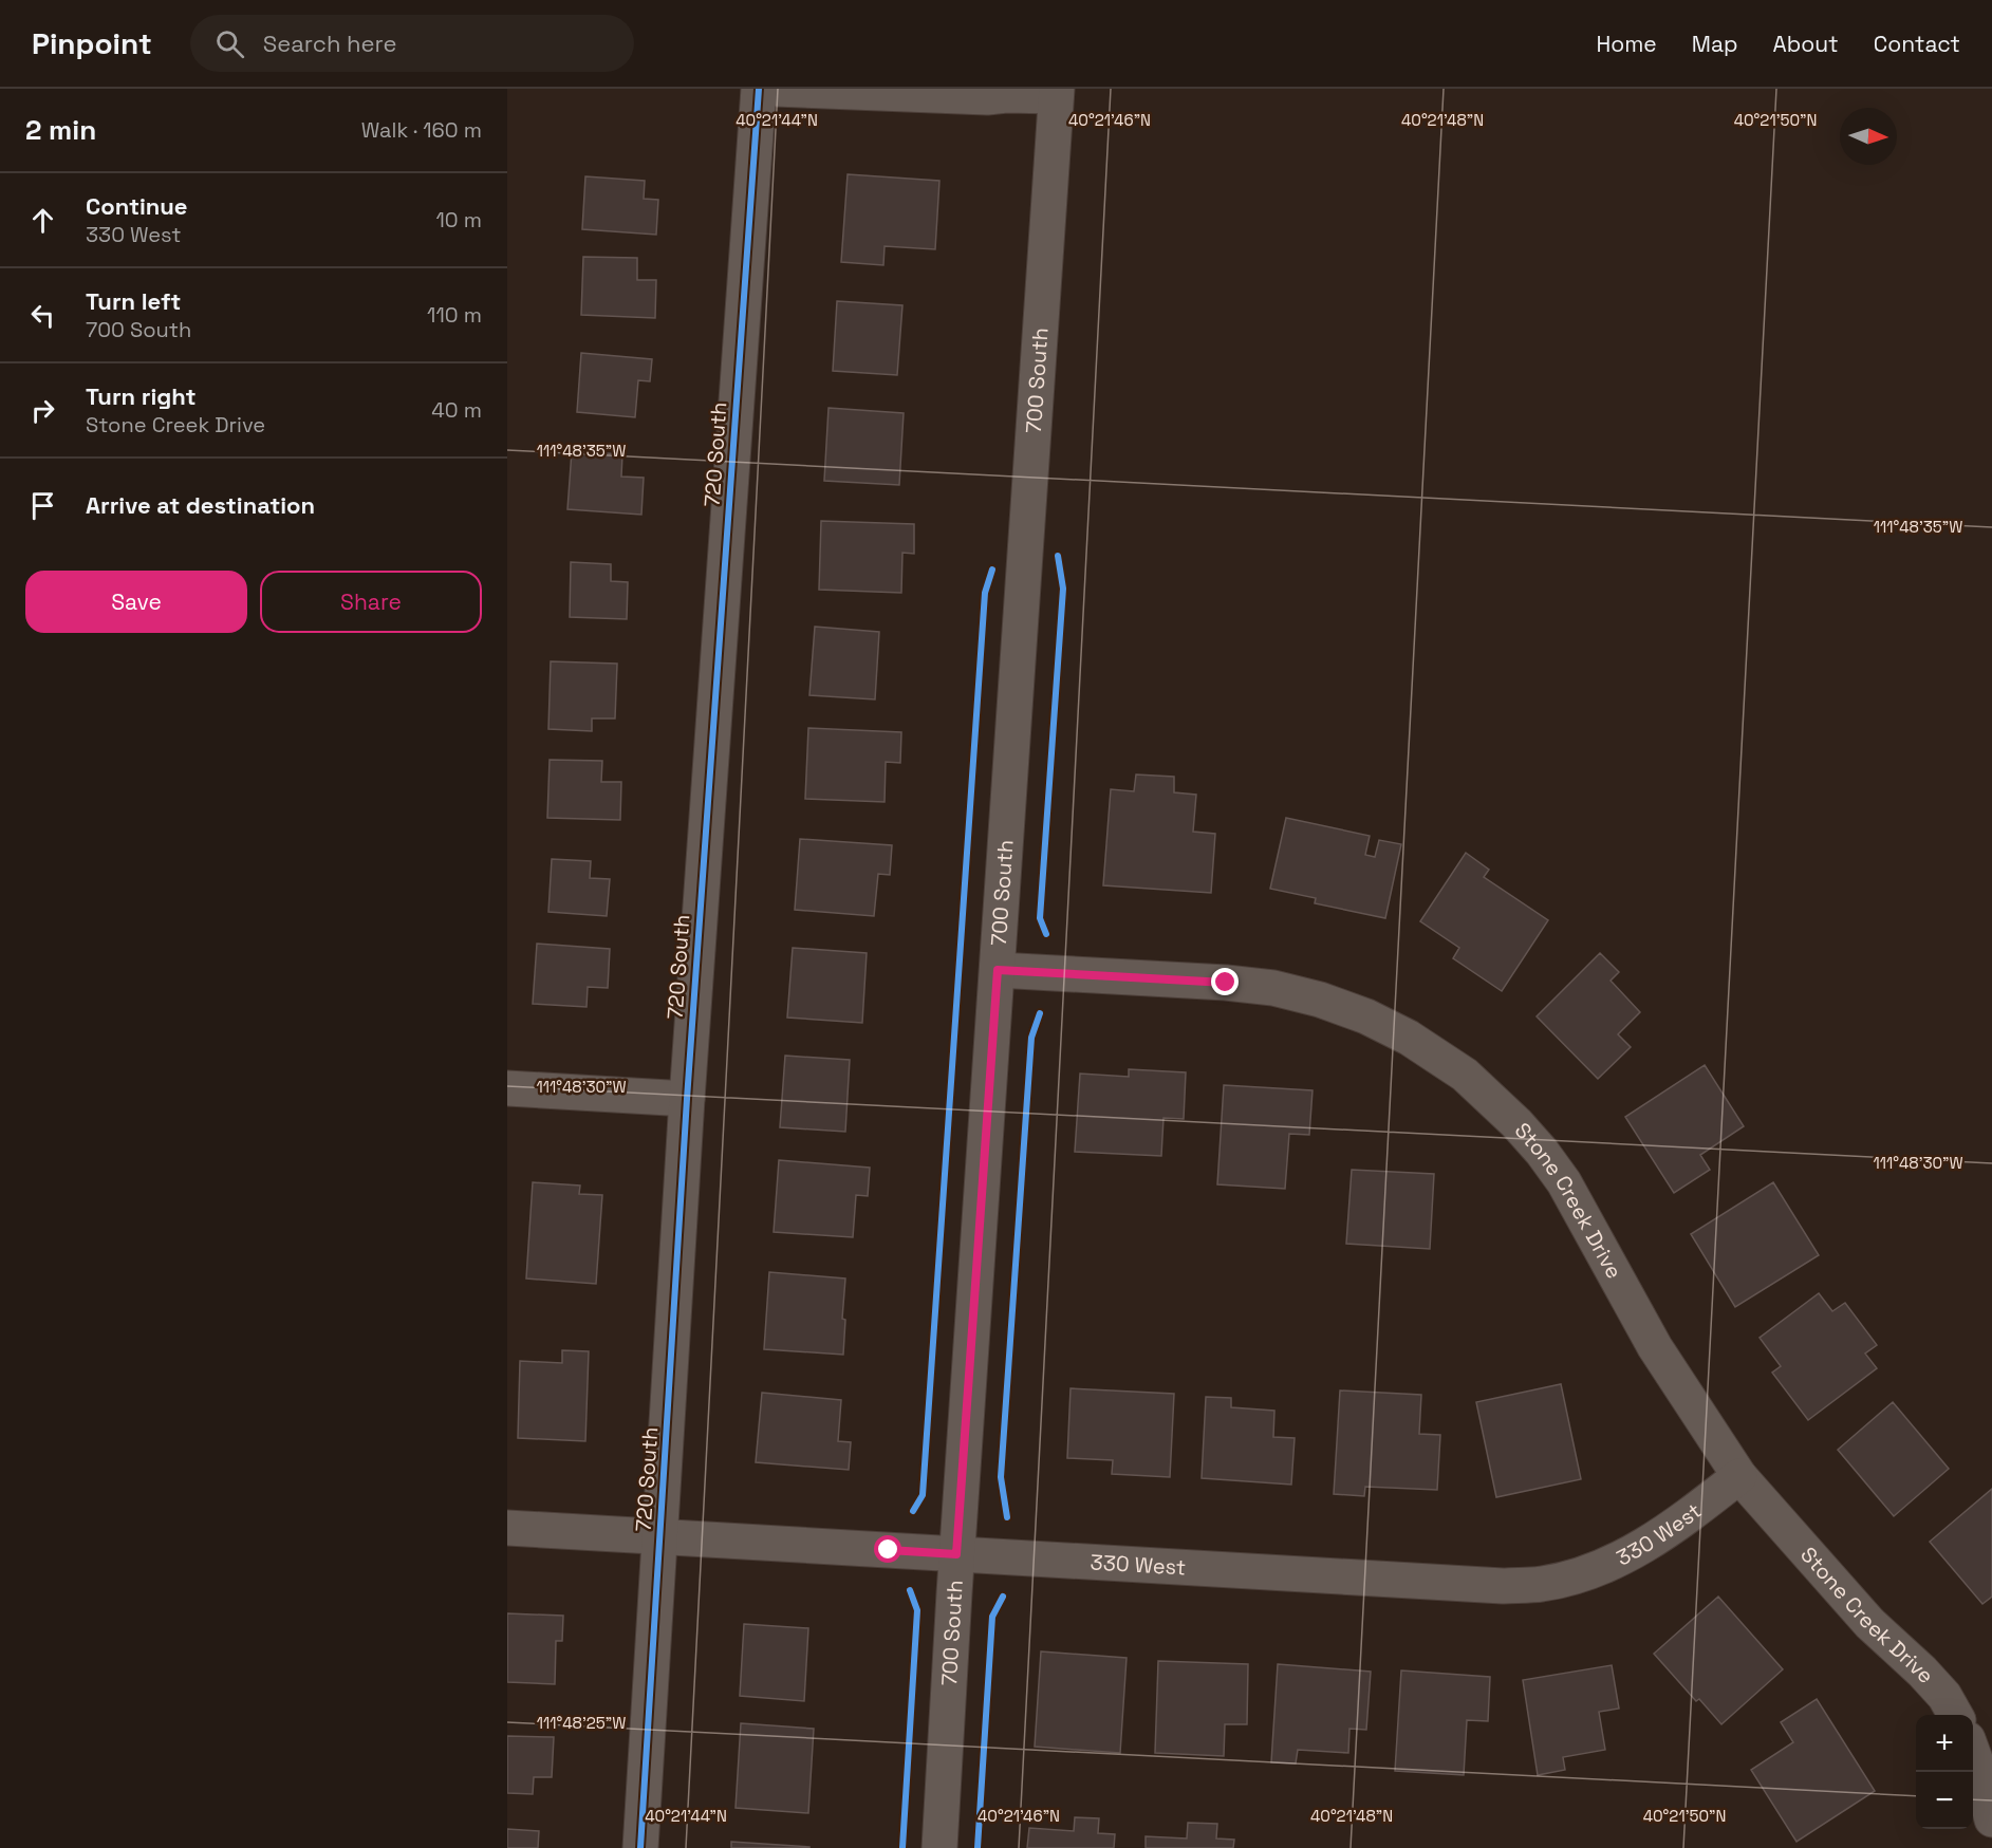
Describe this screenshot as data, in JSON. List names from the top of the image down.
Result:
{
  "streets": {
    "street": [
      "700 South",
      "720 South",
      "Stone Creek Drive",
      "330 West"
    ]
  },
  "crossings": [
    ["700 South", "Stone Creek Drive"],
    ["700 South", "330 West"],
    ["720 South", "330 West"],
    ["Stone Creek Drive", "330 West"]
  ],
  "north": "right",
  "page": {
    "header": "Pinpoint",
    "search": "Search here",
    "nav": [
      "Home",
      "Map",
      "About",
      "Contact"
    ],
    "heading": ["2 min", "Walk · 160 m"],
    "list": [
      ["Continue", "330 West", "10 m"],
      ["Turn left", "700 South", "110 m"],
      ["Turn right", "Stone Creek Drive", "40 m"],
      "Arrive at destination"
    ],
    "buttons": ["Save", "Share"],
    "map_buttons": ["+", "−"]
  },
  "coordinates": [
    "40°21'44\"N",
    "40°21'46\"N",
    "40°21'48\"N",
    "40°21'50\"N",
    "111°48'35\"W",
    "111°48'30\"W",
    "111°48'25\"W"
  ]
}
